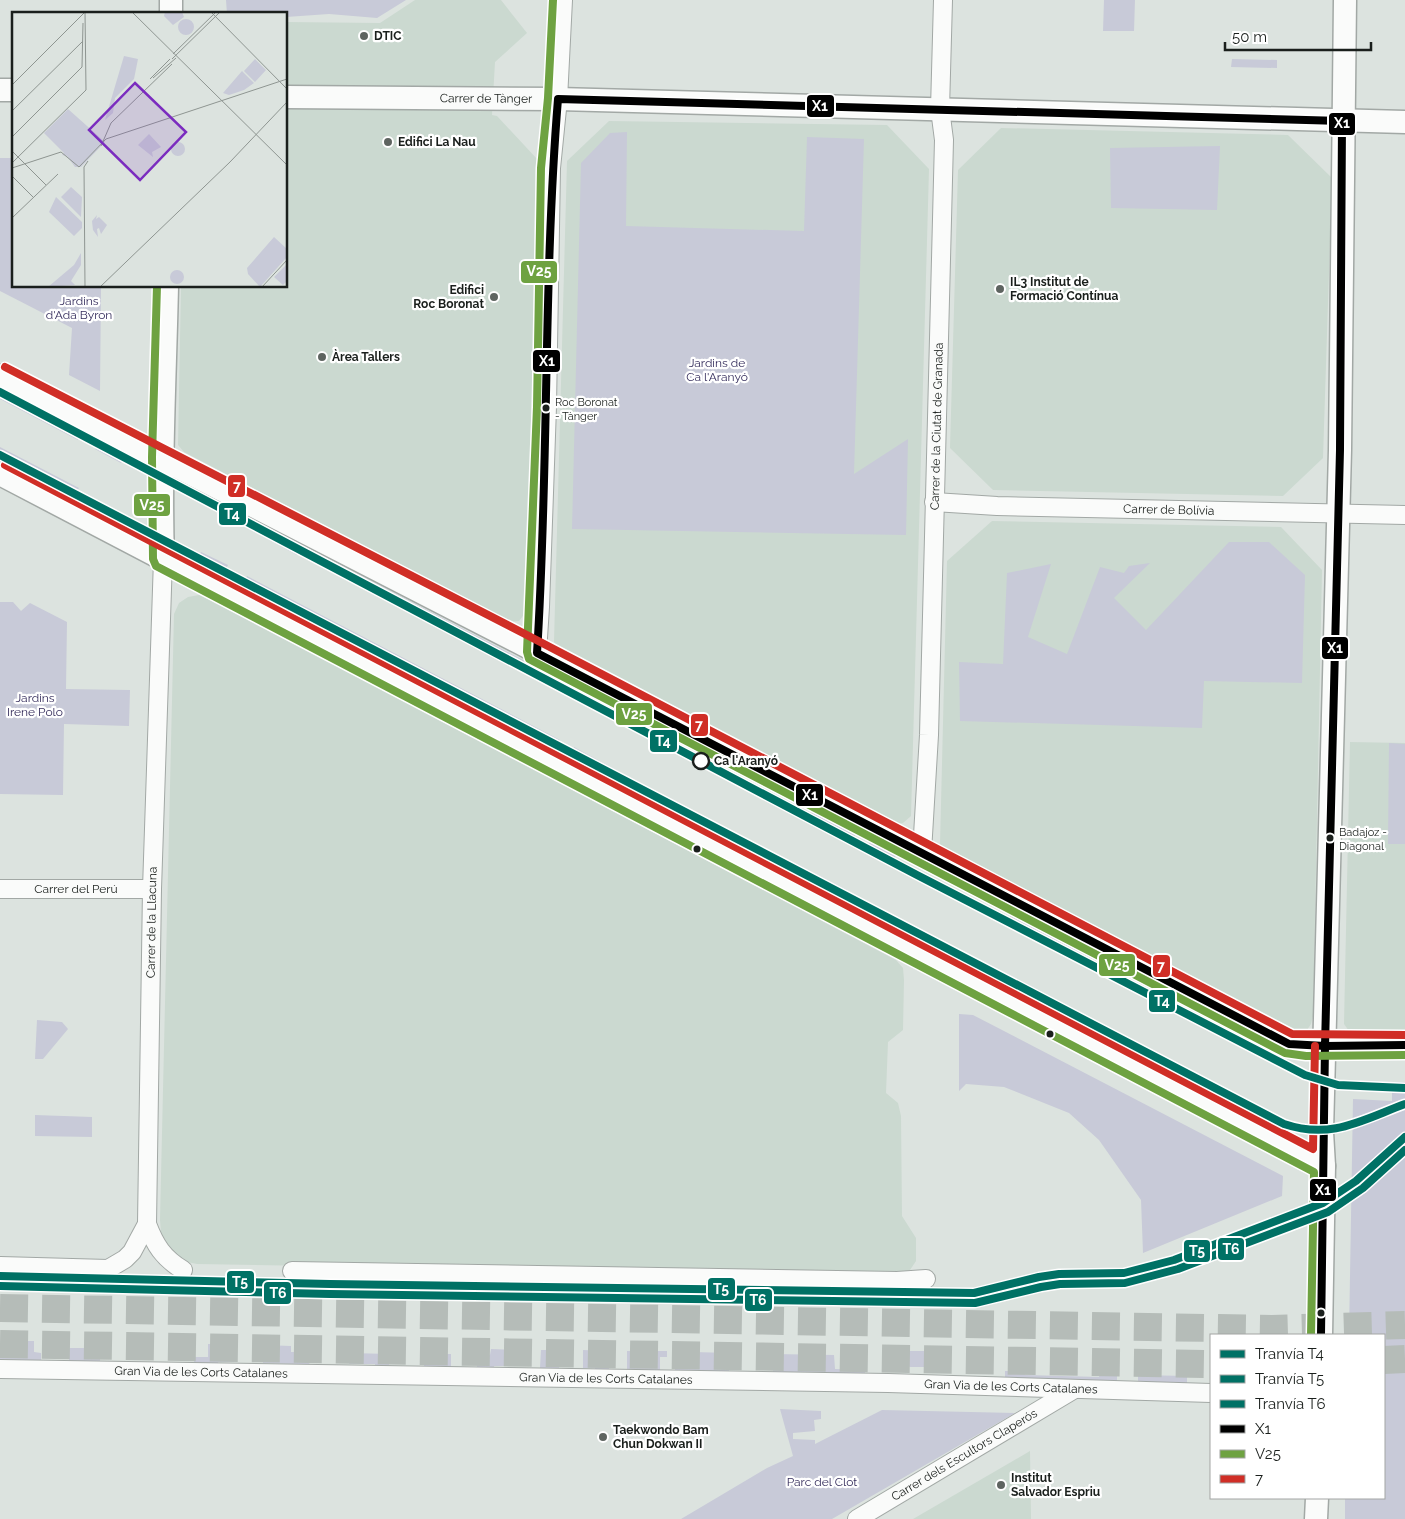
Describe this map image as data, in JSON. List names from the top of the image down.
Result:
{
  "streets": {
    "street": [
      "Carrer de Tànger",
      "Carrer de la Ciutat de Granada",
      "Carrer de Bolívia",
      "Carrer del Perú",
      "Carrer de la Llacuna",
      "Gran Via de les Corts Catalanes",
      "Carrer dels Escultors Claperós"
    ]
  },
  "crossings": [
    ["Carrer de Tànger", "Carrer de la Ciutat de Granada"],
    ["Carrer de la Ciutat de Granada", "Carrer de Bolívia"],
    ["Carrer del Perú", "Carrer de la Llacuna"],
    ["Gran Via de les Corts Catalanes", "Carrer dels Escultors Claperós"]
  ],
  "parks": [
    "Jardins d'Ada Byron",
    "Jardins de Ca l'Aranyó",
    "Jardins Irene Polo",
    "Parc del Clot"
  ],
  "places": [
    "DTIC",
    "Edifici La Nau",
    "IL3 Institut de Formació Contínua",
    "Edifici Roc Boronat",
    "Àrea Tallers",
    "Roc Boronat - Tànger",
    "Ca l'Aranyó",
    "Badajoz - Diagonal",
    "Taekwondo Bam Chun Dokwan II",
    "Institut Salvador Espriu"
  ],
  "lines": [
    "transit line V25",
    "transit line X1",
    "transit line 7",
    "tram line T4",
    "tram line T5",
    "tram line T6"
  ],
  "legend": [
    "Tranvía T4",
    "Tranvía T5",
    "Tranvía T6",
    "X1",
    "V25",
    "7"
  ],
  "scale_bar": "50 m"
}
